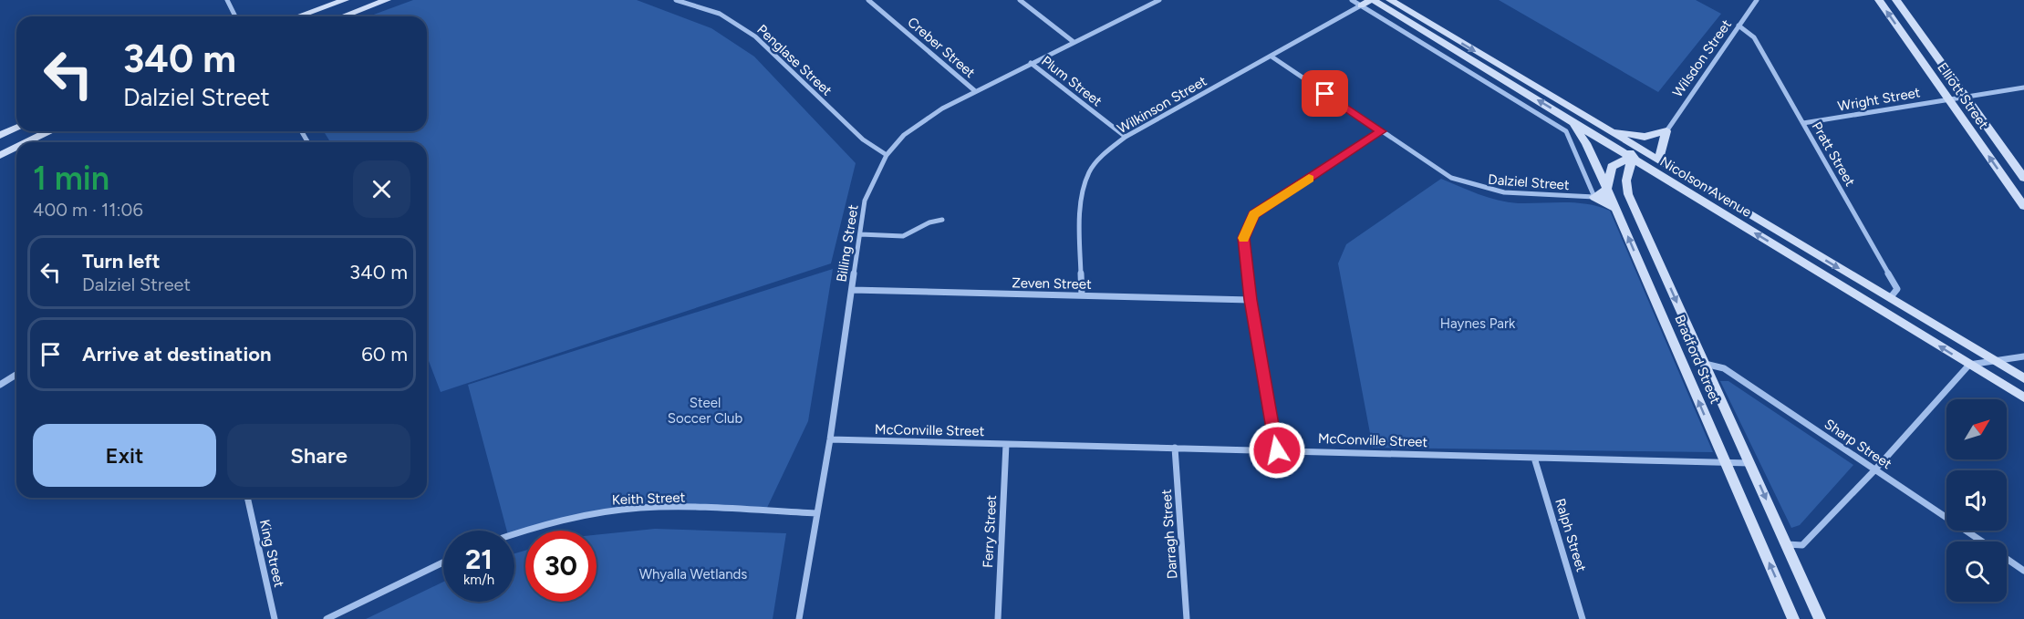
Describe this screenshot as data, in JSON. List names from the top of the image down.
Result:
{
  "streets": {
    "main road": ["Elliott Street", "Nicolson Avenue", "Bradford Street"],
    "street": [
      "Creber Street",
      "Wilsdon Street",
      "Penglase Street",
      "Plum Street",
      "Wright Street",
      "Wilkinson Street",
      "Pratt Street",
      "Dalziel Street",
      "Billing Street",
      "Zeven Street",
      "McConville Street",
      "Sharp Street",
      "Keith Street",
      "Ferry Street",
      "Darragh Street",
      "Ralph Street",
      "King Street"
    ]
  },
  "crossings": [
    ["Creber Street", "Billing Street"],
    ["Wilsdon Street", "Pratt Street"],
    ["Penglase Street", "Billing Street"],
    ["Plum Street", "Wilkinson Street"],
    ["Plum Street", "Billing Street"],
    ["Elliott Street", "Wright Street"],
    ["Wright Street", "Pratt Street"],
    ["Wilkinson Street", "Dalziel Street"],
    ["Wilkinson Street", "Zeven Street"],
    ["Pratt Street", "Nicolson Avenue"],
    ["Nicolson Avenue", "Bradford Street"],
    ["Billing Street", "Zeven Street"],
    ["Billing Street", "McConville Street"],
    ["Billing Street", "Keith Street"],
    ["Bradford Street", "McConville Street"],
    ["Bradford Street", "Sharp Street"],
    ["McConville Street", "Ferry Street"],
    ["McConville Street", "Darragh Street"],
    ["McConville Street", "Ralph Street"]
  ],
  "parks": ["Haynes Park", "Steel Soccer Club", "Whyalla Wetlands"],
  "north": "top right",
  "page": {
    "turn": ["340 m", "Dalziel Street"],
    "heading": ["1 min", "400 m · 11:06"],
    "list": [
      {
        "name": "Turn left",
        "note": "Dalziel Street",
        "value": "340 m"
      },
      {
        "name": "Arrive at destination",
        "value": "60 m"
      }
    ],
    "buttons": ["Exit", "Share"],
    "speed": "21 km/h",
    "limit": "30"
  }
}
